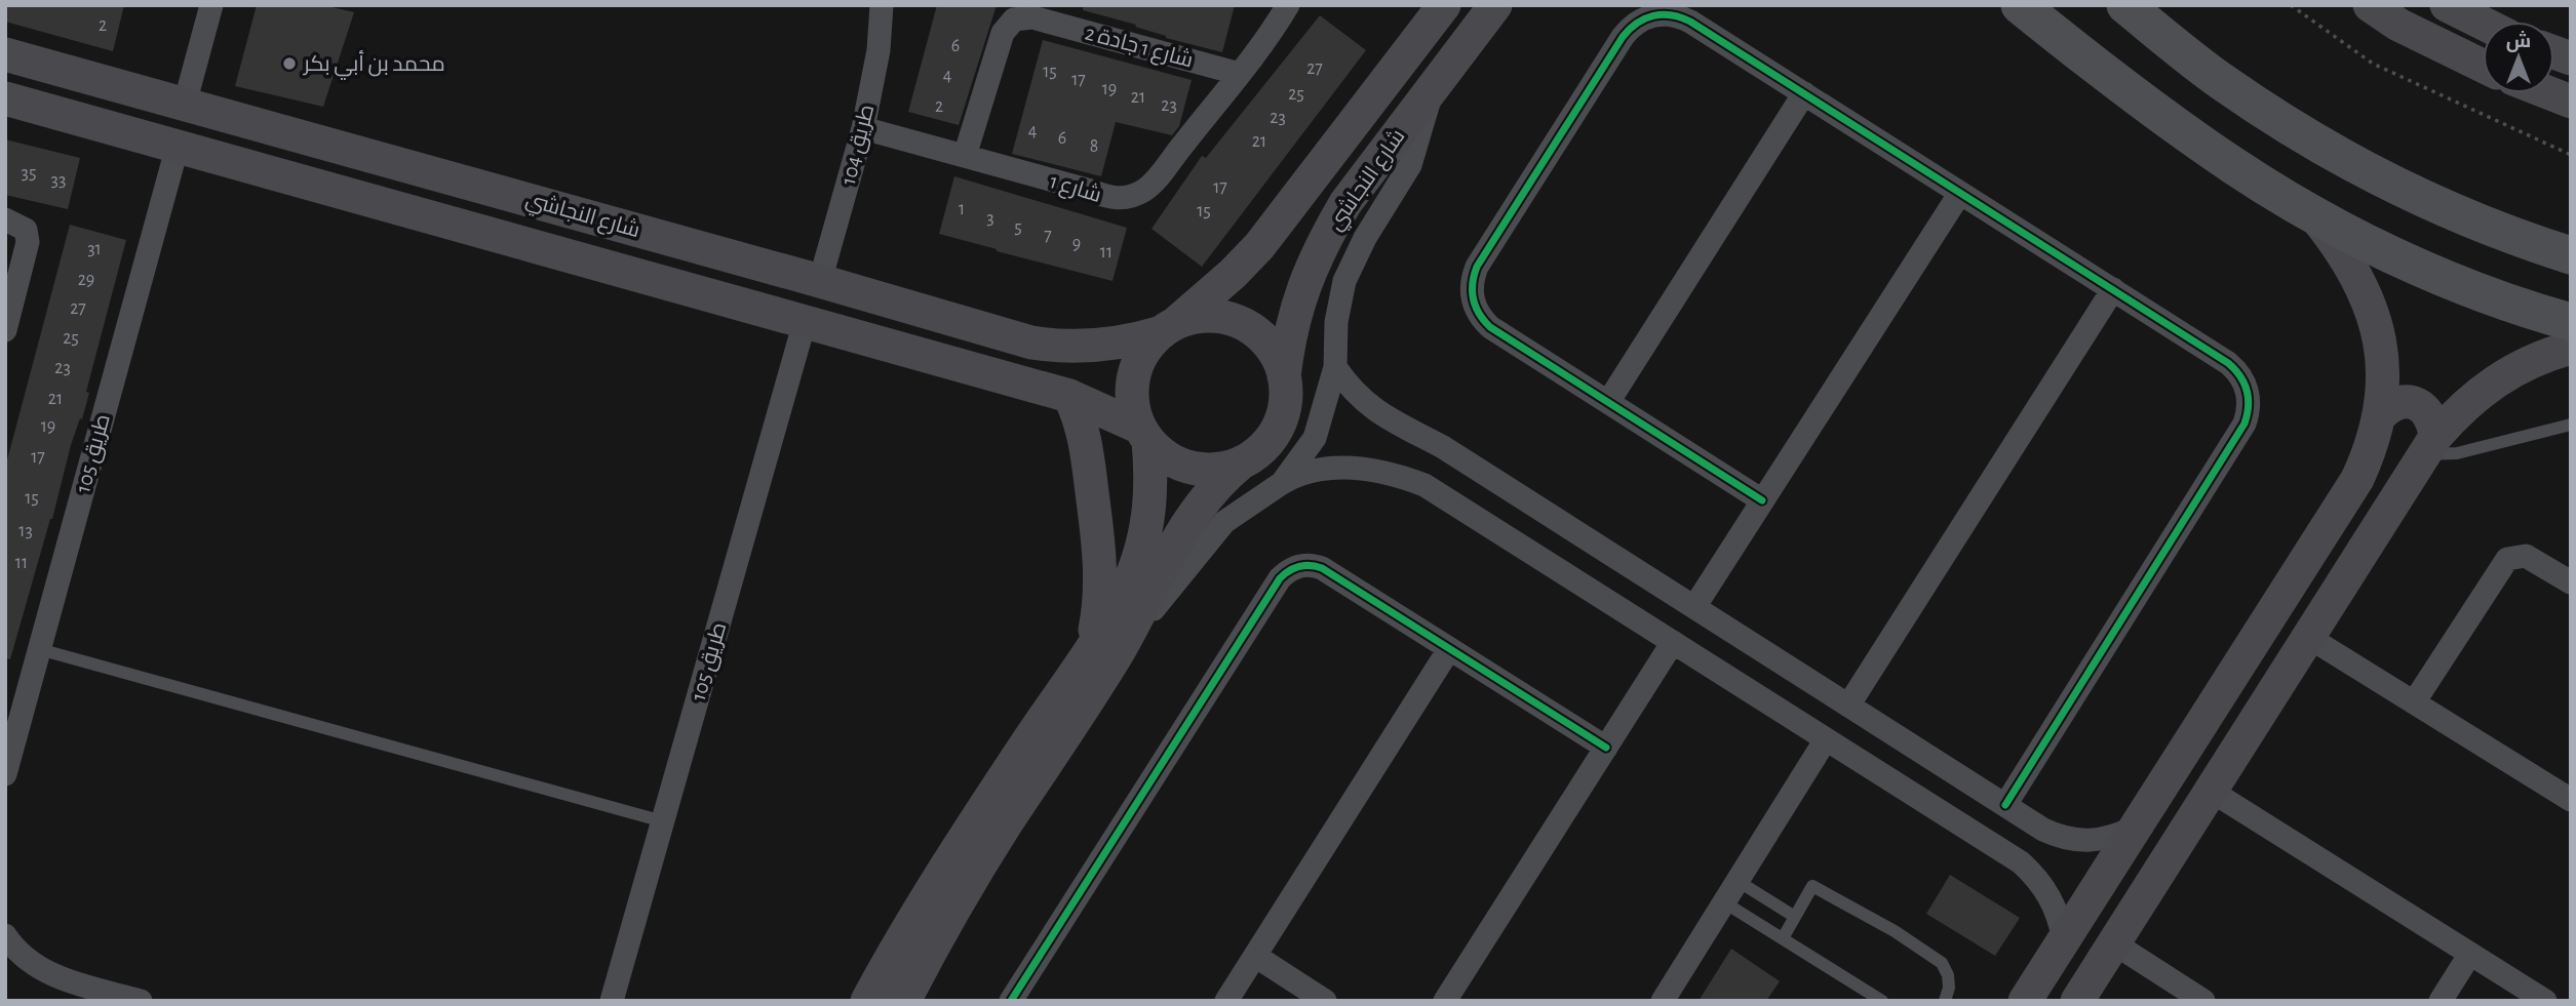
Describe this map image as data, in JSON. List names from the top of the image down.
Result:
{
  "streets": {
    "main road": ["شارع النجاشي"],
    "street": [
      "شارع 1 جادة 2",
      "طريق 104",
      "شارع 1",
      "طريق 105"
    ]
  },
  "crossings": [
    ["شارع 1 جادة 2", "شارع 1"],
    ["طريق 104", "شارع النجاشي"],
    ["طريق 104", "شارع 1"],
    ["شارع النجاشي", "طريق 105"]
  ],
  "places": ["محمد بن أبي بكر"],
  "house_numbers": [
    "2",
    "6",
    "27",
    "15",
    "4",
    "17",
    "19",
    "25",
    "21",
    "23",
    "2",
    "23",
    "4",
    "6",
    "21",
    "8",
    "35",
    "33",
    "17",
    "1",
    "15",
    "3",
    "5",
    "7",
    "9",
    "31",
    "11",
    "29",
    "27",
    "25",
    "23",
    "21",
    "19",
    "17",
    "15",
    "13",
    "11"
  ],
  "north": "top"
}
